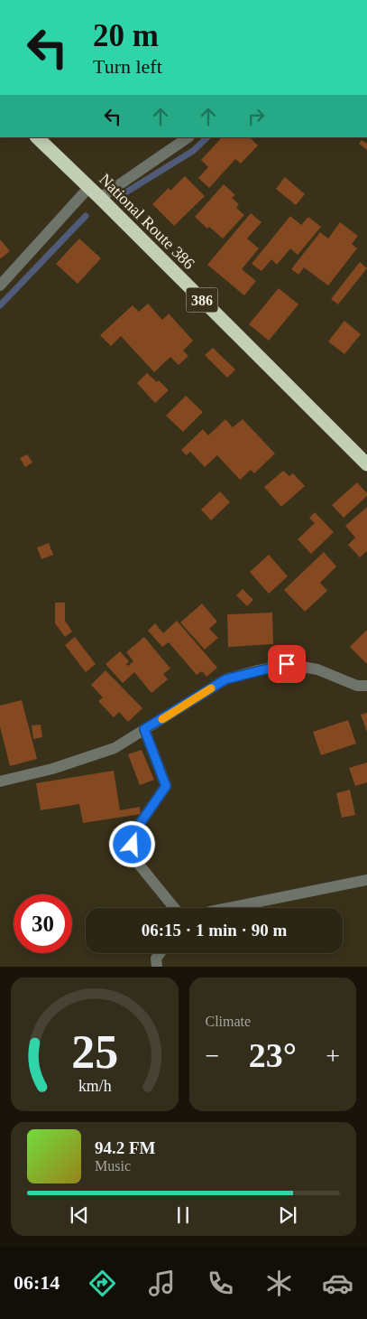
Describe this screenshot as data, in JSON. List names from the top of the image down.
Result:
{
  "streets": {
    "highway": ["National Route 386", "386"]
  },
  "page": {
    "turn": ["20 m", "Turn left"],
    "limit": "30",
    "trip": "06:15 · 1 min · 90 m",
    "tile": "Climate",
    "heat": ["−", "23°", "+"],
    "song": ["94.2 FM", "Music"],
    "tabs": "06:14",
    "gauge": ["25", "km/h"]
  }
}
